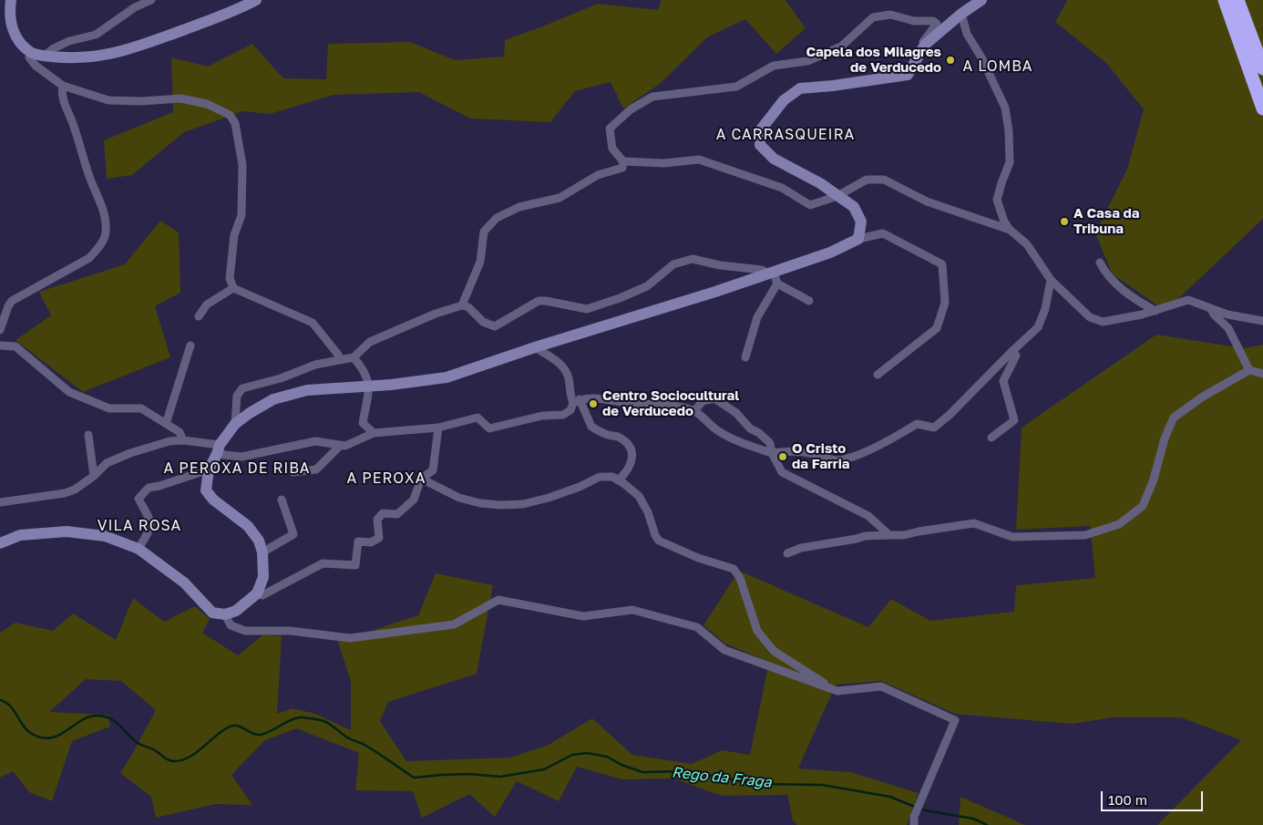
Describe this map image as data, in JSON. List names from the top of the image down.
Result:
{
  "districts": [
    "A LOMBA",
    "A CARRASQUEIRA",
    "A PEROXA DE RIBA",
    "A PEROXA",
    "VILA ROSA"
  ],
  "water": ["Rego da Fraga"],
  "places": [
    "Capela dos Milagres de Verducedo",
    "A Casa da Tribuna",
    "Centro Sociocultural de Verducedo",
    "O Cristo da Farria"
  ],
  "scale_bar": "100 m"
}
